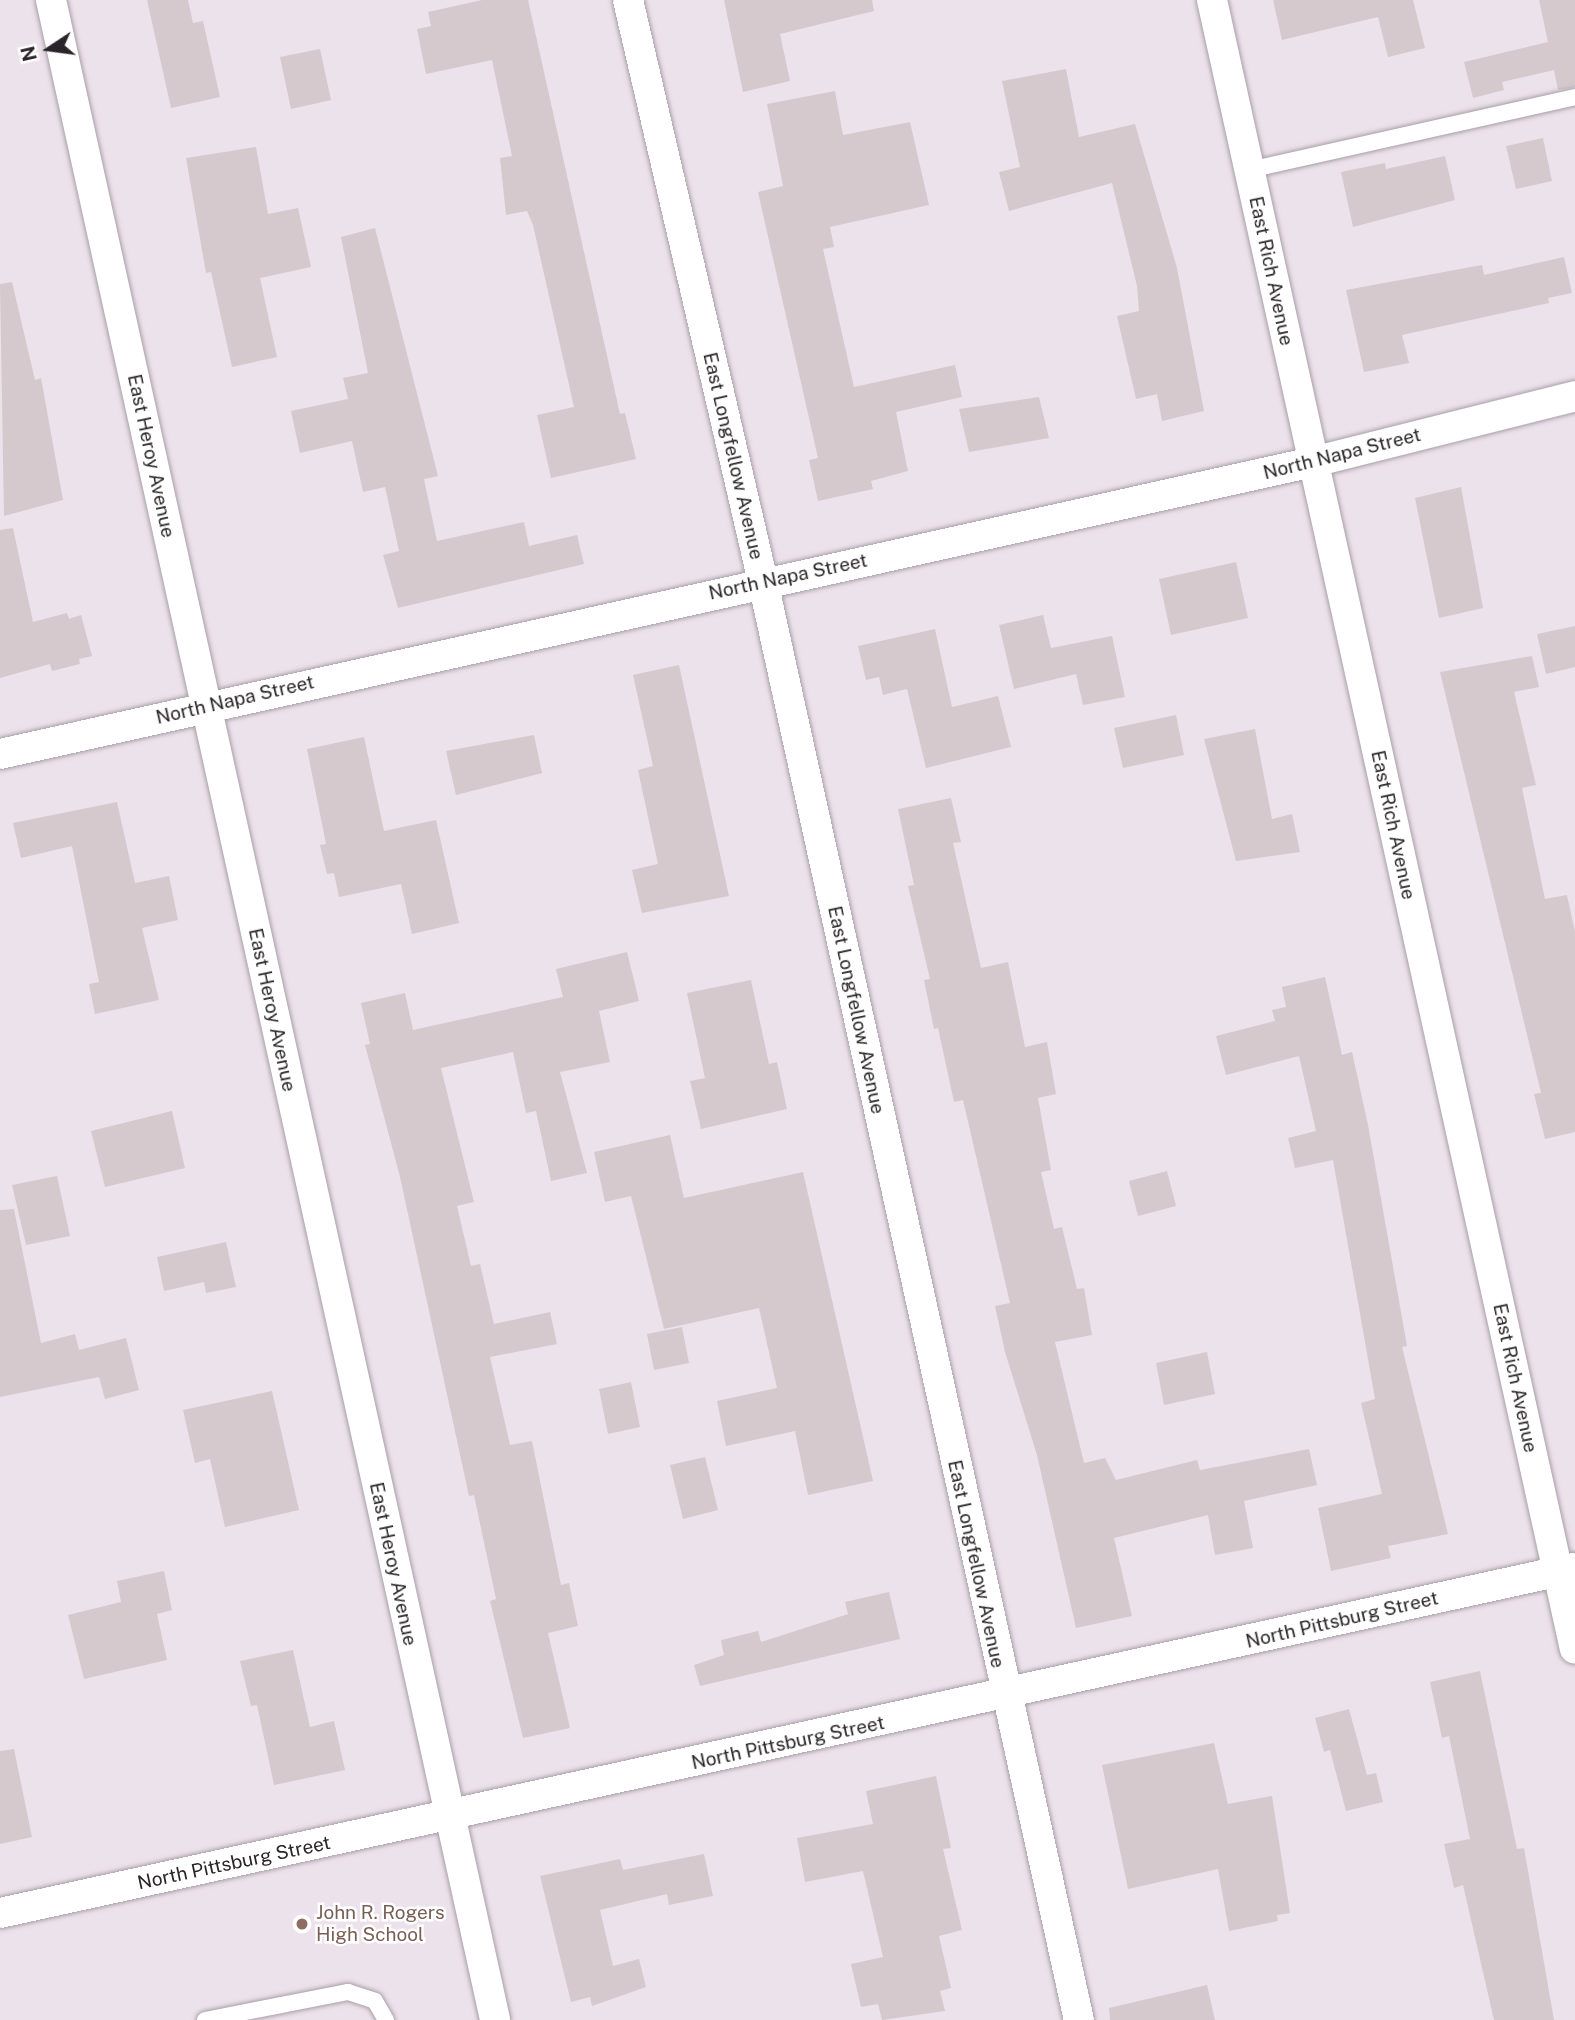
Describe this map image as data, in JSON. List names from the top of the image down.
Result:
{
  "streets": {
    "street": [
      "East Rich Avenue",
      "North Napa Street",
      "East Heroy Avenue",
      "East Longfellow Avenue",
      "North Pittsburg Street"
    ]
  },
  "crossings": [
    ["East Rich Avenue", "North Napa Street"],
    ["East Rich Avenue", "North Pittsburg Street"],
    ["North Napa Street", "East Heroy Avenue"],
    ["North Napa Street", "East Longfellow Avenue"],
    ["East Heroy Avenue", "North Pittsburg Street"],
    ["East Longfellow Avenue", "North Pittsburg Street"]
  ],
  "places": ["John R. Rogers High School"],
  "north": "left"
}
